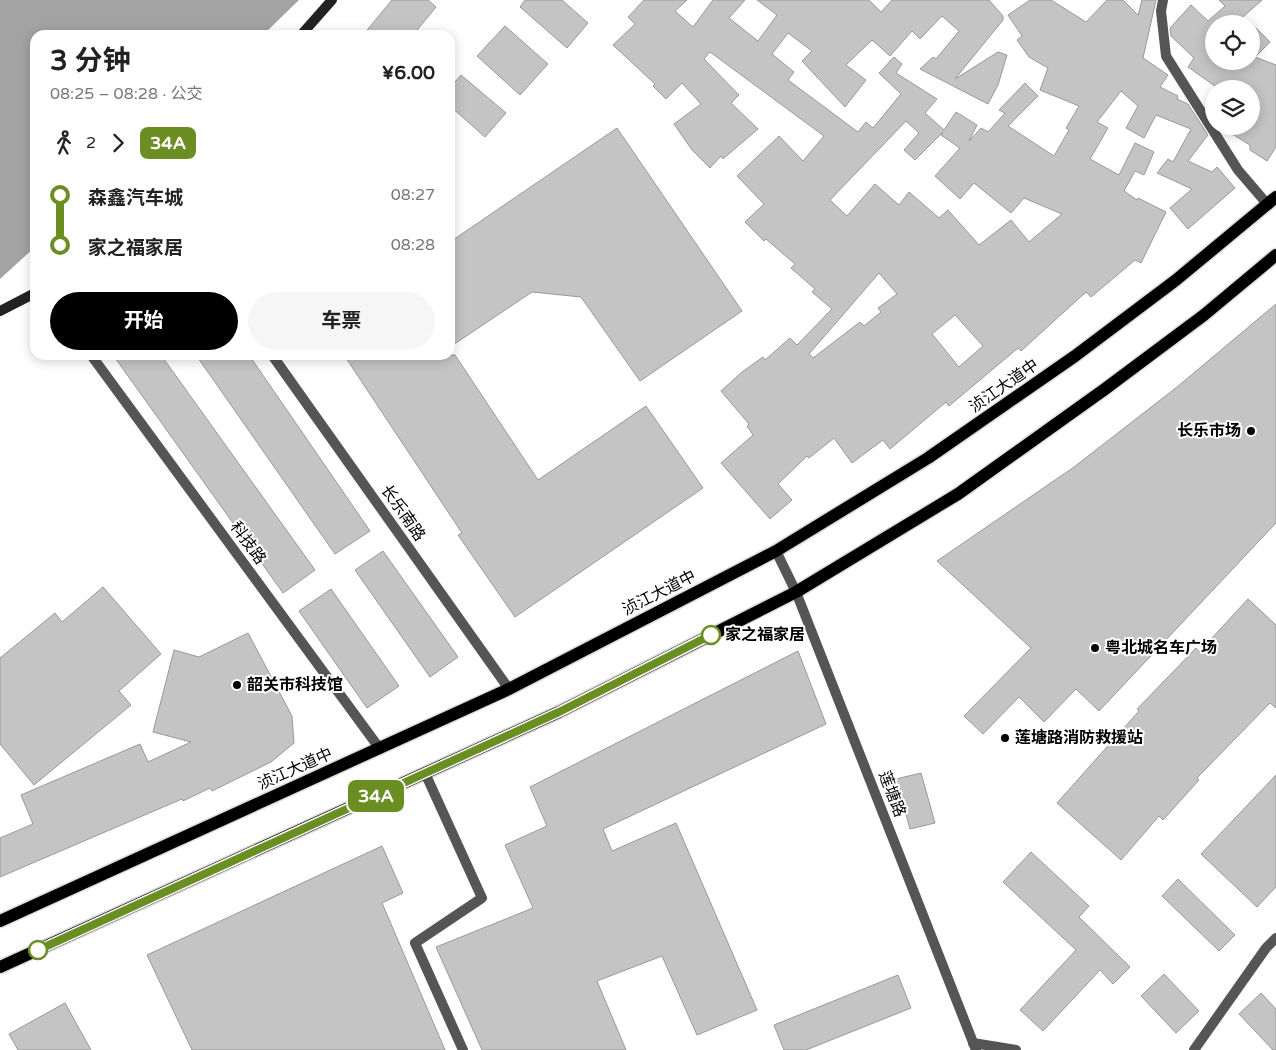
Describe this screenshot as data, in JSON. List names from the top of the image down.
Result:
{
  "streets": {
    "main road": ["浈江大道中"],
    "street": ["长乐南路", "科技路", "莲塘路"]
  },
  "crossings": [
    ["浈江大道中", "长乐南路"],
    ["浈江大道中", "科技路"],
    ["浈江大道中", "莲塘路"]
  ],
  "places": [
    "长乐市场",
    "家之福家居",
    "粤北城名车广场",
    "韶关市科技馆",
    "莲塘路消防救援站"
  ],
  "lines": ["bus line 34A"],
  "page": {
    "on_map": "34A",
    "heading": ["3 分钟", "08:25 – 08:28 · 公交", "¥6.00"],
    "legs": ["2", "34A"],
    "list": [
      {
        "name": "森鑫汽车城",
        "value": "08:27"
      },
      {
        "name": "家之福家居",
        "value": "08:28"
      }
    ],
    "buttons": ["开始", "车票"]
  }
}
